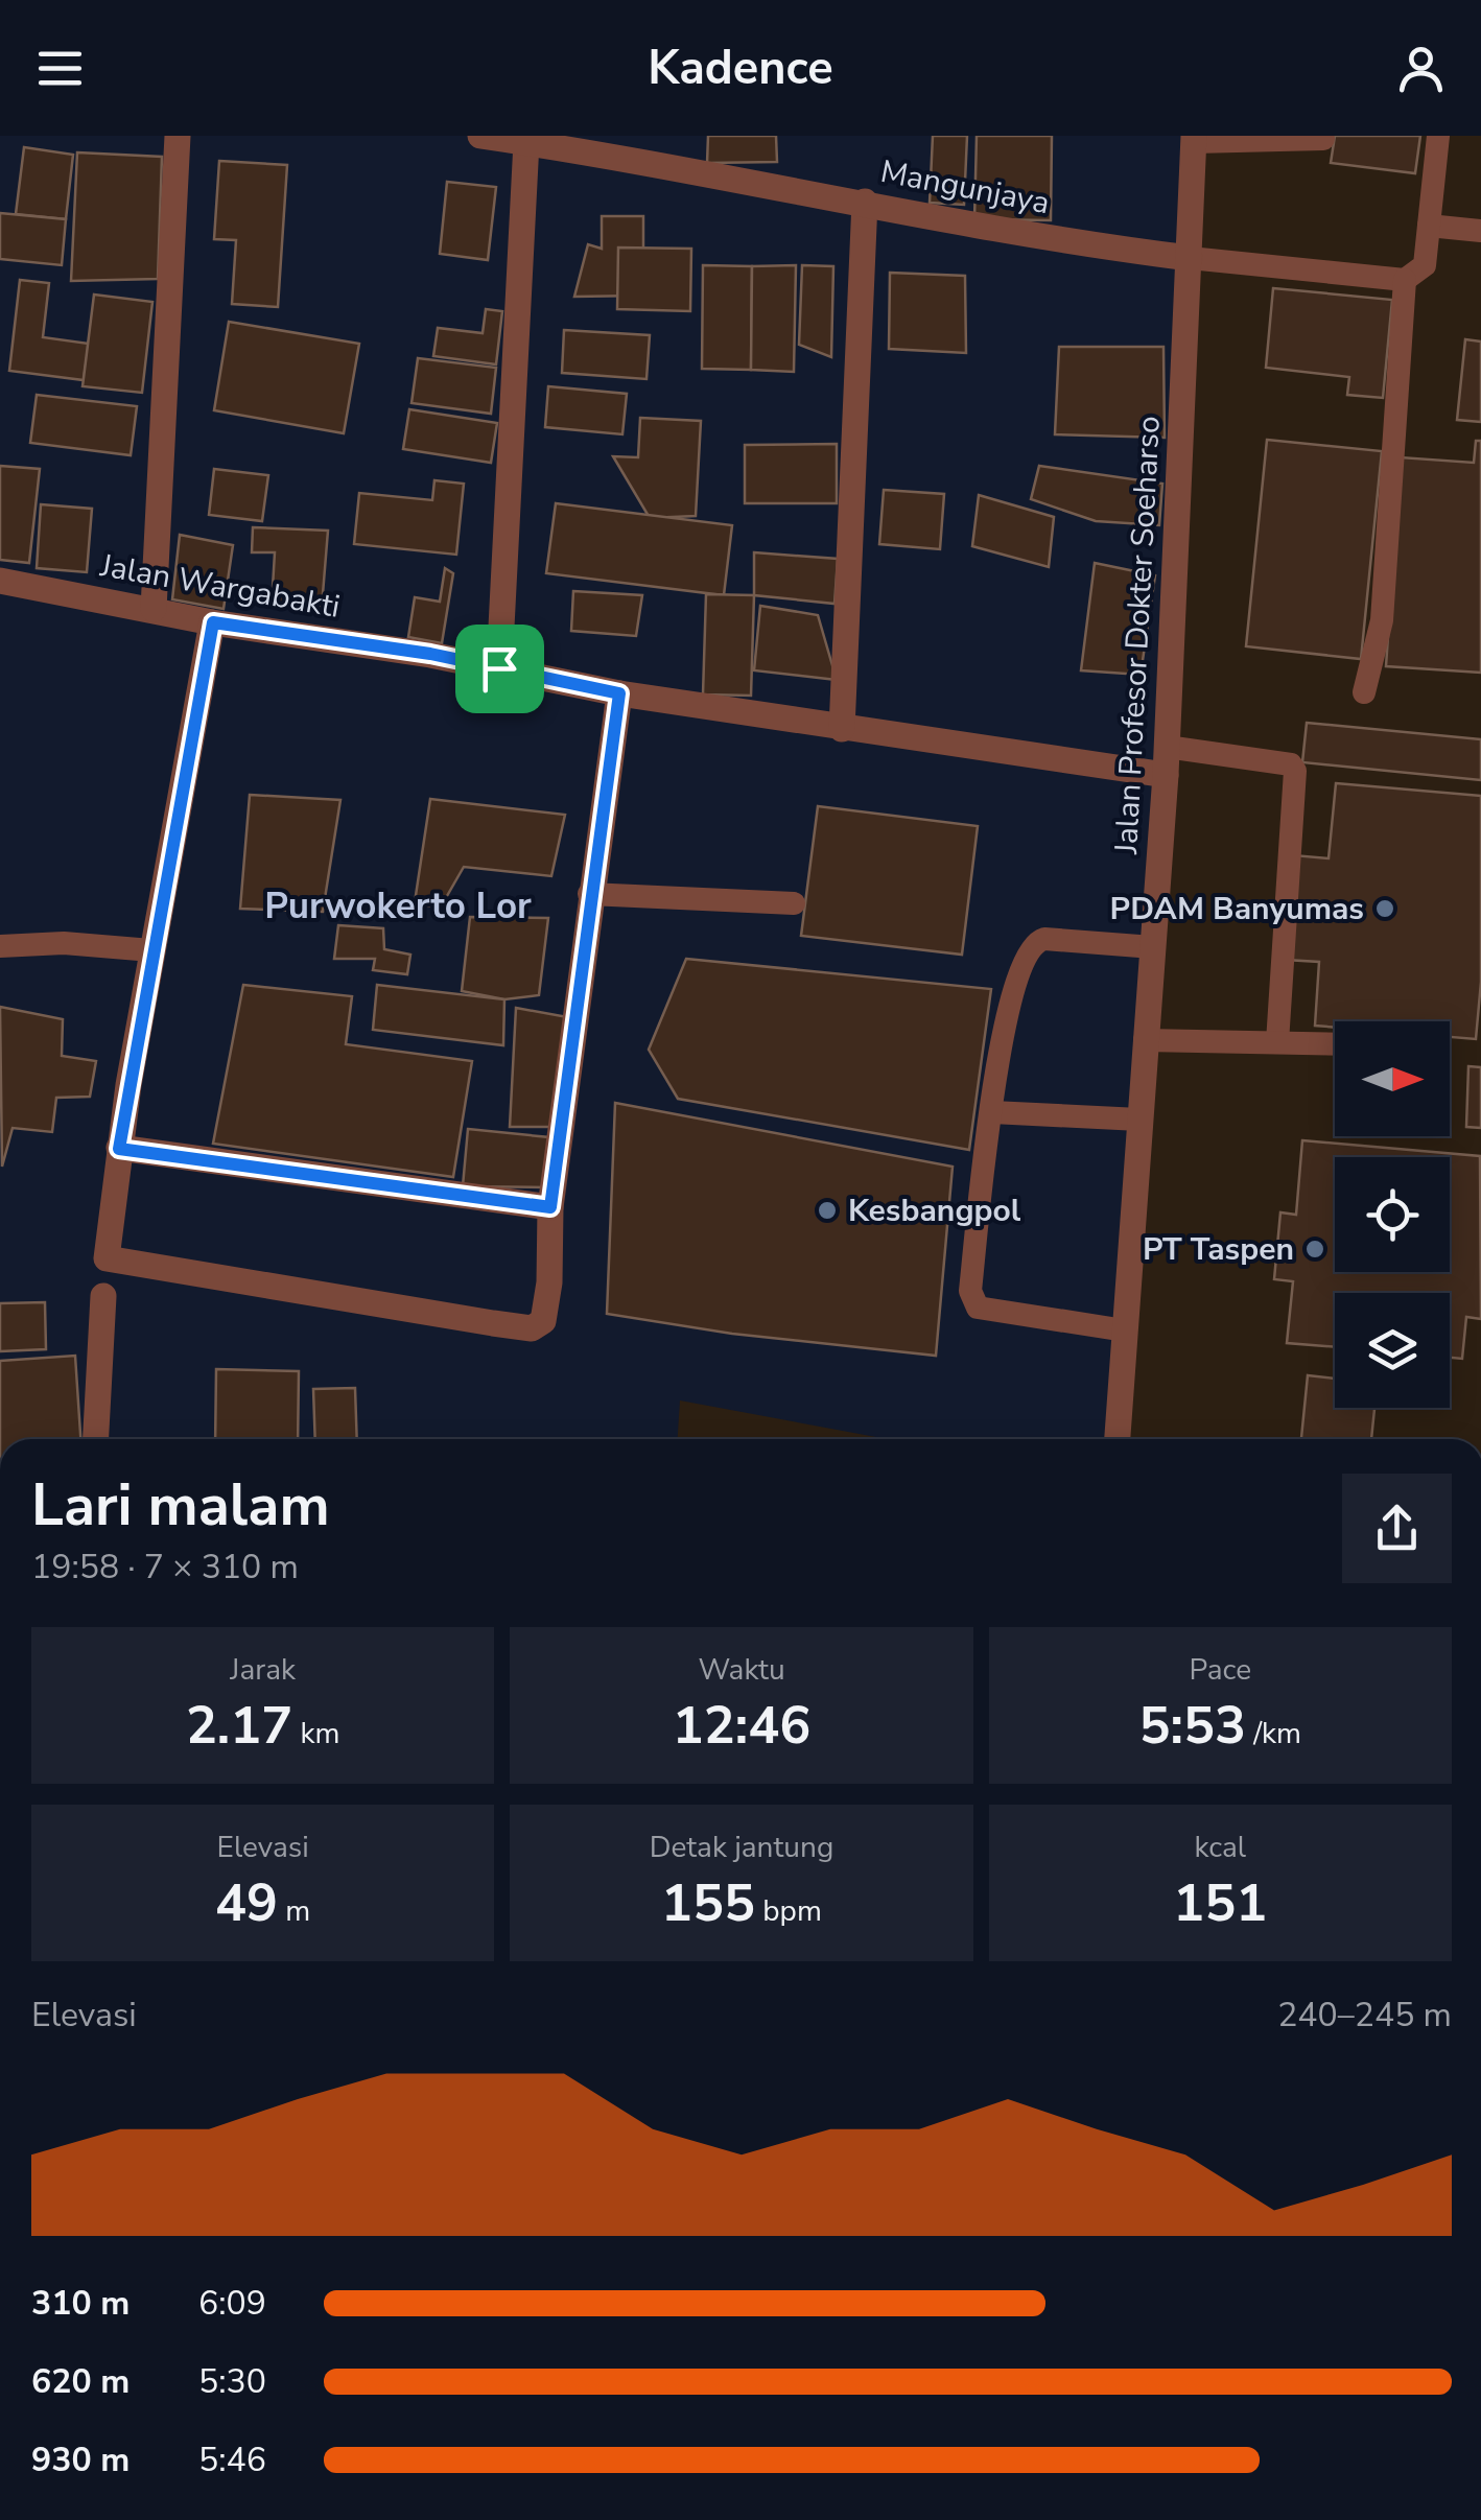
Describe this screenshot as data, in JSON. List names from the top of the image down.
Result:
{
  "streets": {
    "street": ["Mangunjaya", "Jalan Wargabakti", "Jalan Profesor Dokter Soeharso"]
  },
  "crossings": [
    ["Mangunjaya", "Jalan Profesor Dokter Soeharso"],
    ["Jalan Wargabakti", "Jalan Profesor Dokter Soeharso"]
  ],
  "districts": ["Purwokerto Lor"],
  "places": ["PDAM Banyumas", "Kesbangpol", "PT Taspen"],
  "north": "right",
  "page": {
    "header": "Kadence",
    "heading": ["Lari malam", "19:58 · 7 × 310 m"],
    "stats": [
      ["Jarak", "2.17 km"],
      ["Waktu", "12:46"],
      ["Pace", "5:53 /km"],
      ["Elevasi", "49 m"],
      ["Detak jantung", "155 bpm"],
      ["kcal", "151"]
    ],
    "chart": ["Elevasi", "240–245 m"],
    "list": [
      {
        "name": "310 m",
        "note": "6:09"
      },
      {
        "name": "620 m",
        "note": "5:30"
      },
      {
        "name": "930 m",
        "note": "5:46"
      }
    ]
  }
}
